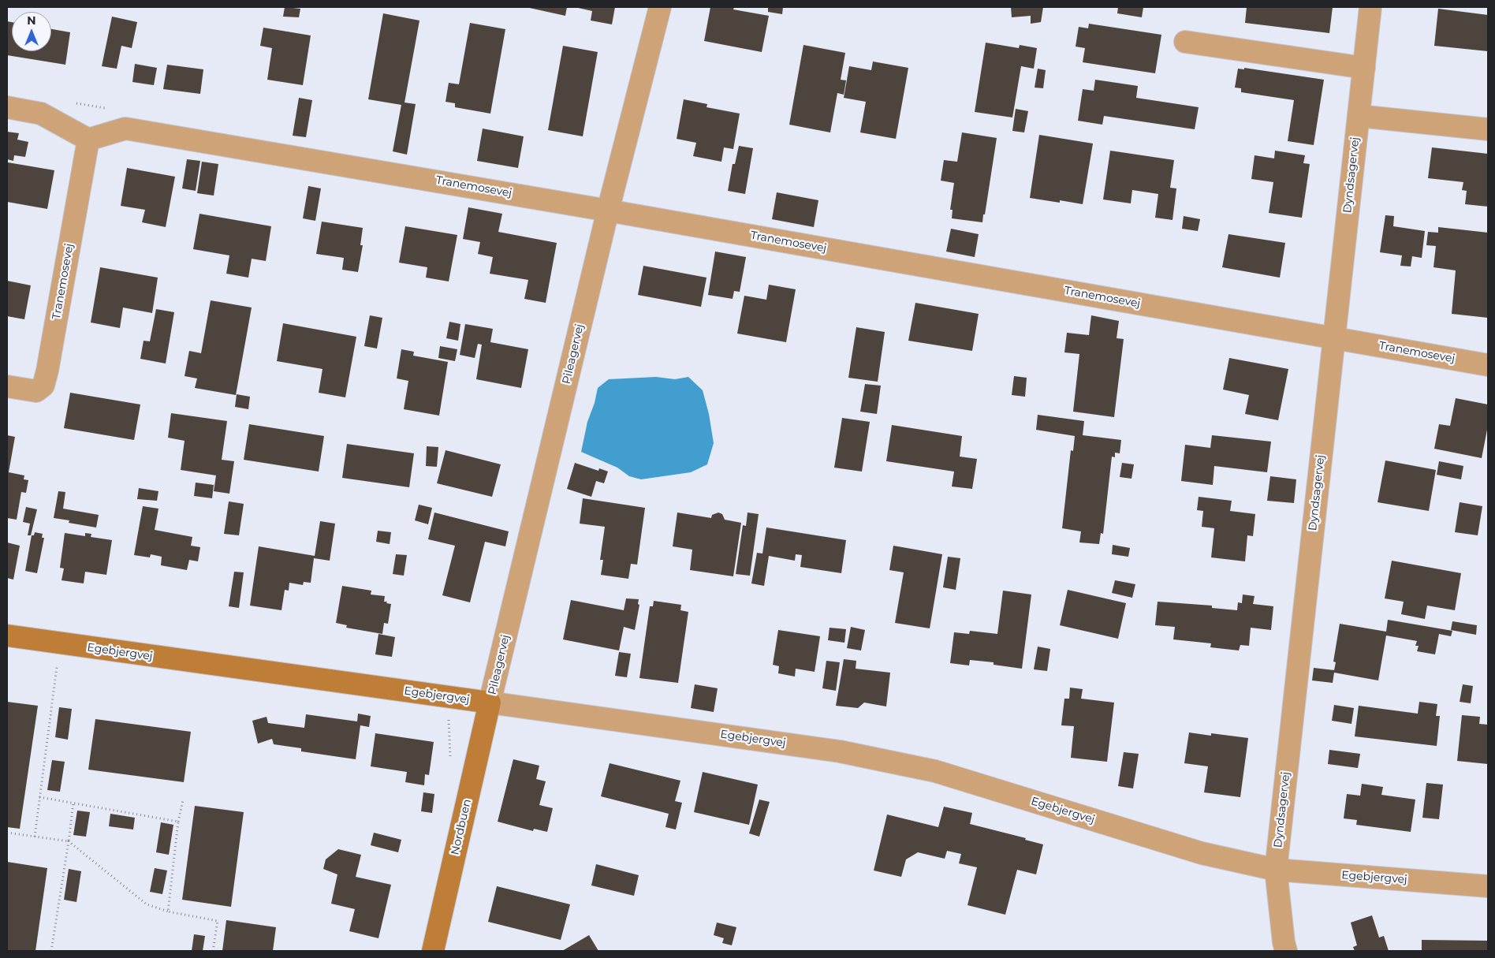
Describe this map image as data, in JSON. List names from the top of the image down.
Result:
{
  "streets": {
    "street": [
      "Dyndsagervej",
      "Tranemosevej",
      "Pileagervej",
      "Egebjergvej",
      "Nordbuen"
    ]
  },
  "crossings": [
    ["Dyndsagervej", "Tranemosevej"],
    ["Dyndsagervej", "Egebjergvej"],
    ["Tranemosevej", "Pileagervej"],
    ["Pileagervej", "Egebjergvej"],
    ["Pileagervej", "Nordbuen"],
    ["Egebjergvej", "Nordbuen"]
  ],
  "north": "top"
}
